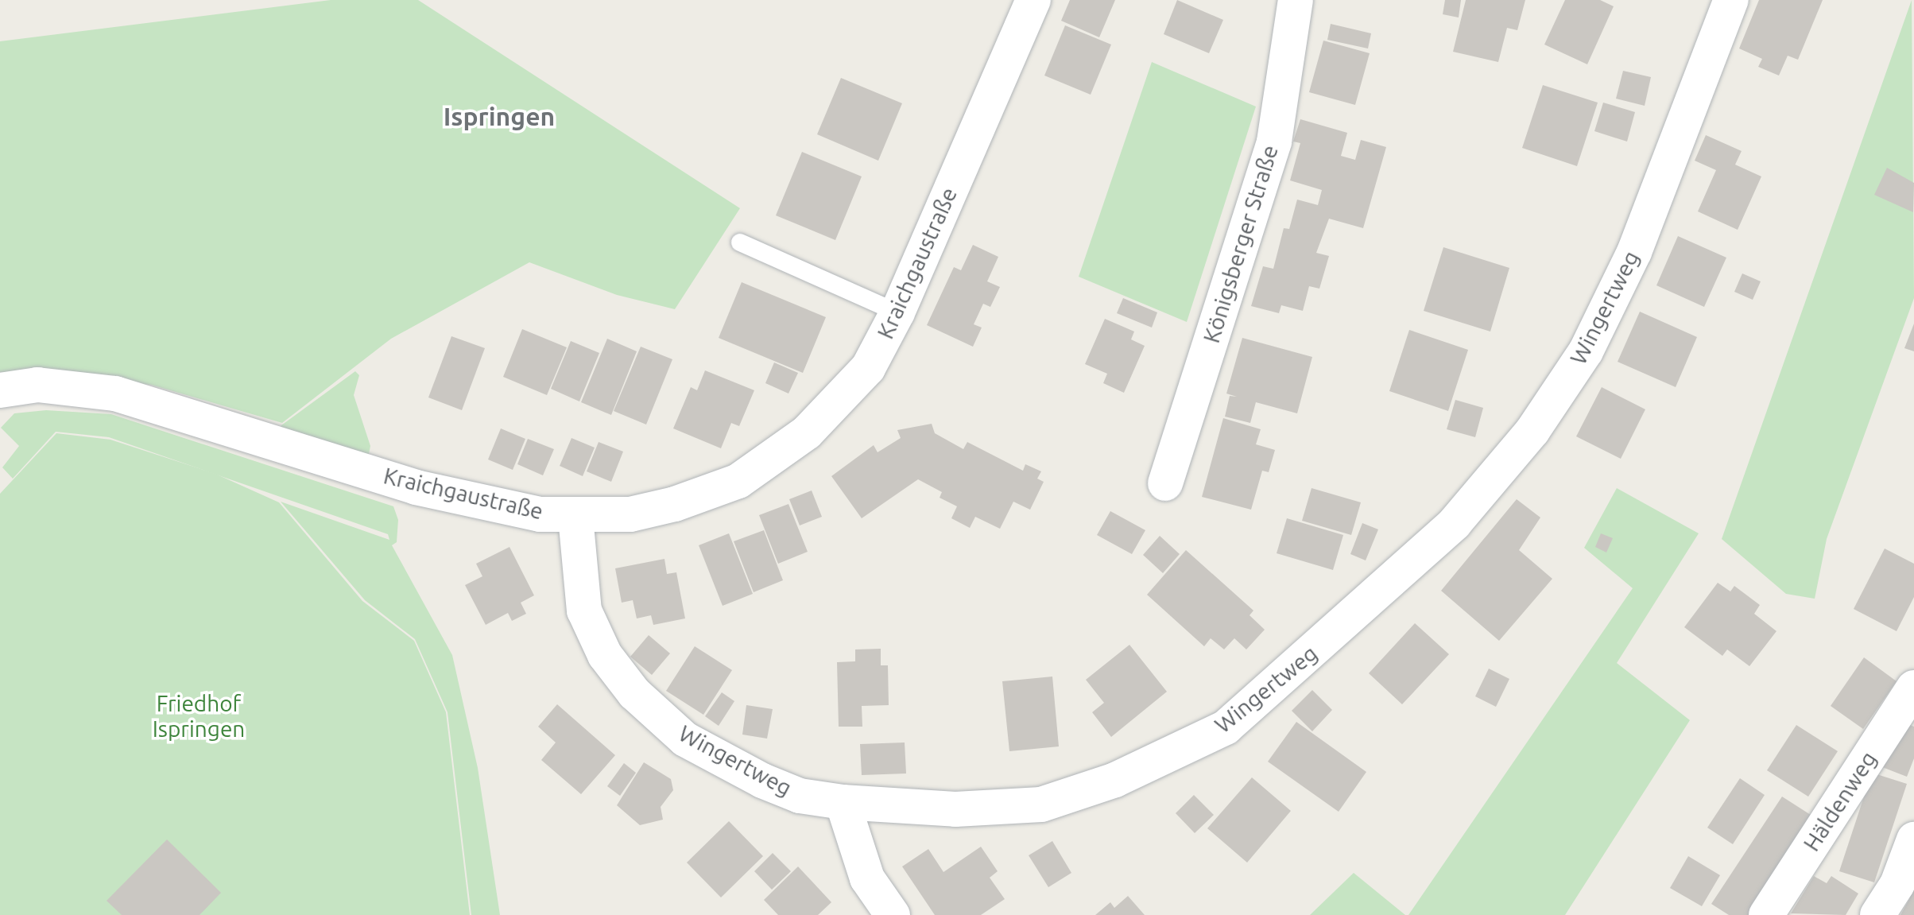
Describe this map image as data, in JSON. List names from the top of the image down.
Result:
{
  "streets": {
    "street": [
      "Königsberger Straße",
      "Kraichgaustraße",
      "Wingertweg",
      "Häldenweg"
    ]
  },
  "crossings": [
    ["Kraichgaustraße", "Wingertweg"]
  ],
  "districts": ["Ispringen"],
  "parks": ["Friedhof Ispringen"]
}
